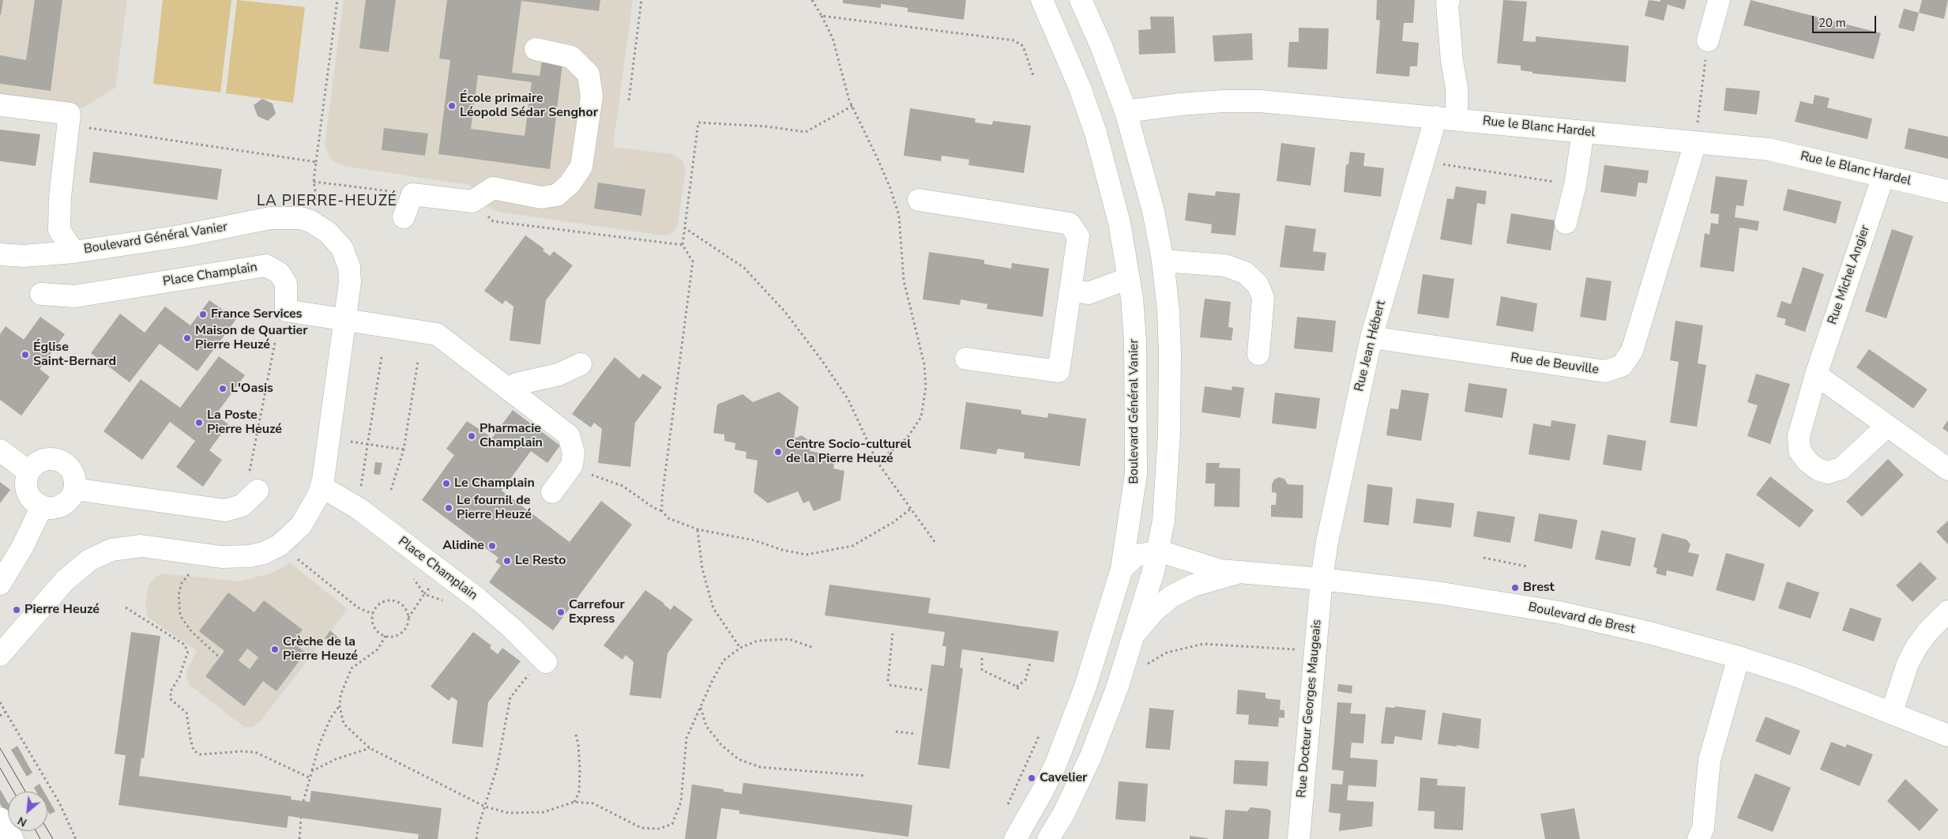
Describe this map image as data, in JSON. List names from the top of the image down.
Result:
{
  "streets": {
    "street": [
      "Rue le Blanc Hardel",
      "Boulevard Général Vanier",
      "Place Champlain",
      "Rue Michel Angier",
      "Rue Jean Hébert",
      "Rue de Beuville",
      "Boulevard de Brest",
      "Rue Docteur Georges Maugeais"
    ]
  },
  "crossings": [
    ["Rue le Blanc Hardel", "Rue Michel Angier"],
    ["Rue le Blanc Hardel", "Rue Jean Hébert"],
    ["Rue le Blanc Hardel", "Rue de Beuville"],
    ["Rue Jean Hébert", "Rue de Beuville"],
    ["Rue Jean Hébert", "Boulevard de Brest"],
    ["Rue Jean Hébert", "Rue Docteur Georges Maugeais"],
    ["Boulevard de Brest", "Rue Docteur Georges Maugeais"]
  ],
  "districts": ["LA PIERRE-HEUZÉ"],
  "places": [
    "École primaire Léopold Sédar Senghor",
    "France Services",
    "Maison de Quartier Pierre Heuzé",
    "Église Saint-Bernard",
    "L'Oasis",
    "La Poste Pierre Heuzé",
    "Pharmacie Champlain",
    "Centre Socio-culturel de la Pierre Heuzé",
    "Le Champlain",
    "Le fournil de Pierre Heuzé",
    "Alidine",
    "Le Resto",
    "Brest",
    "Pierre Heuzé",
    "Carrefour Express",
    "Crèche de la Pierre Heuzé",
    "Cavelier"
  ],
  "scale_bar": "20 m",
  "north": "bottom left"
}
